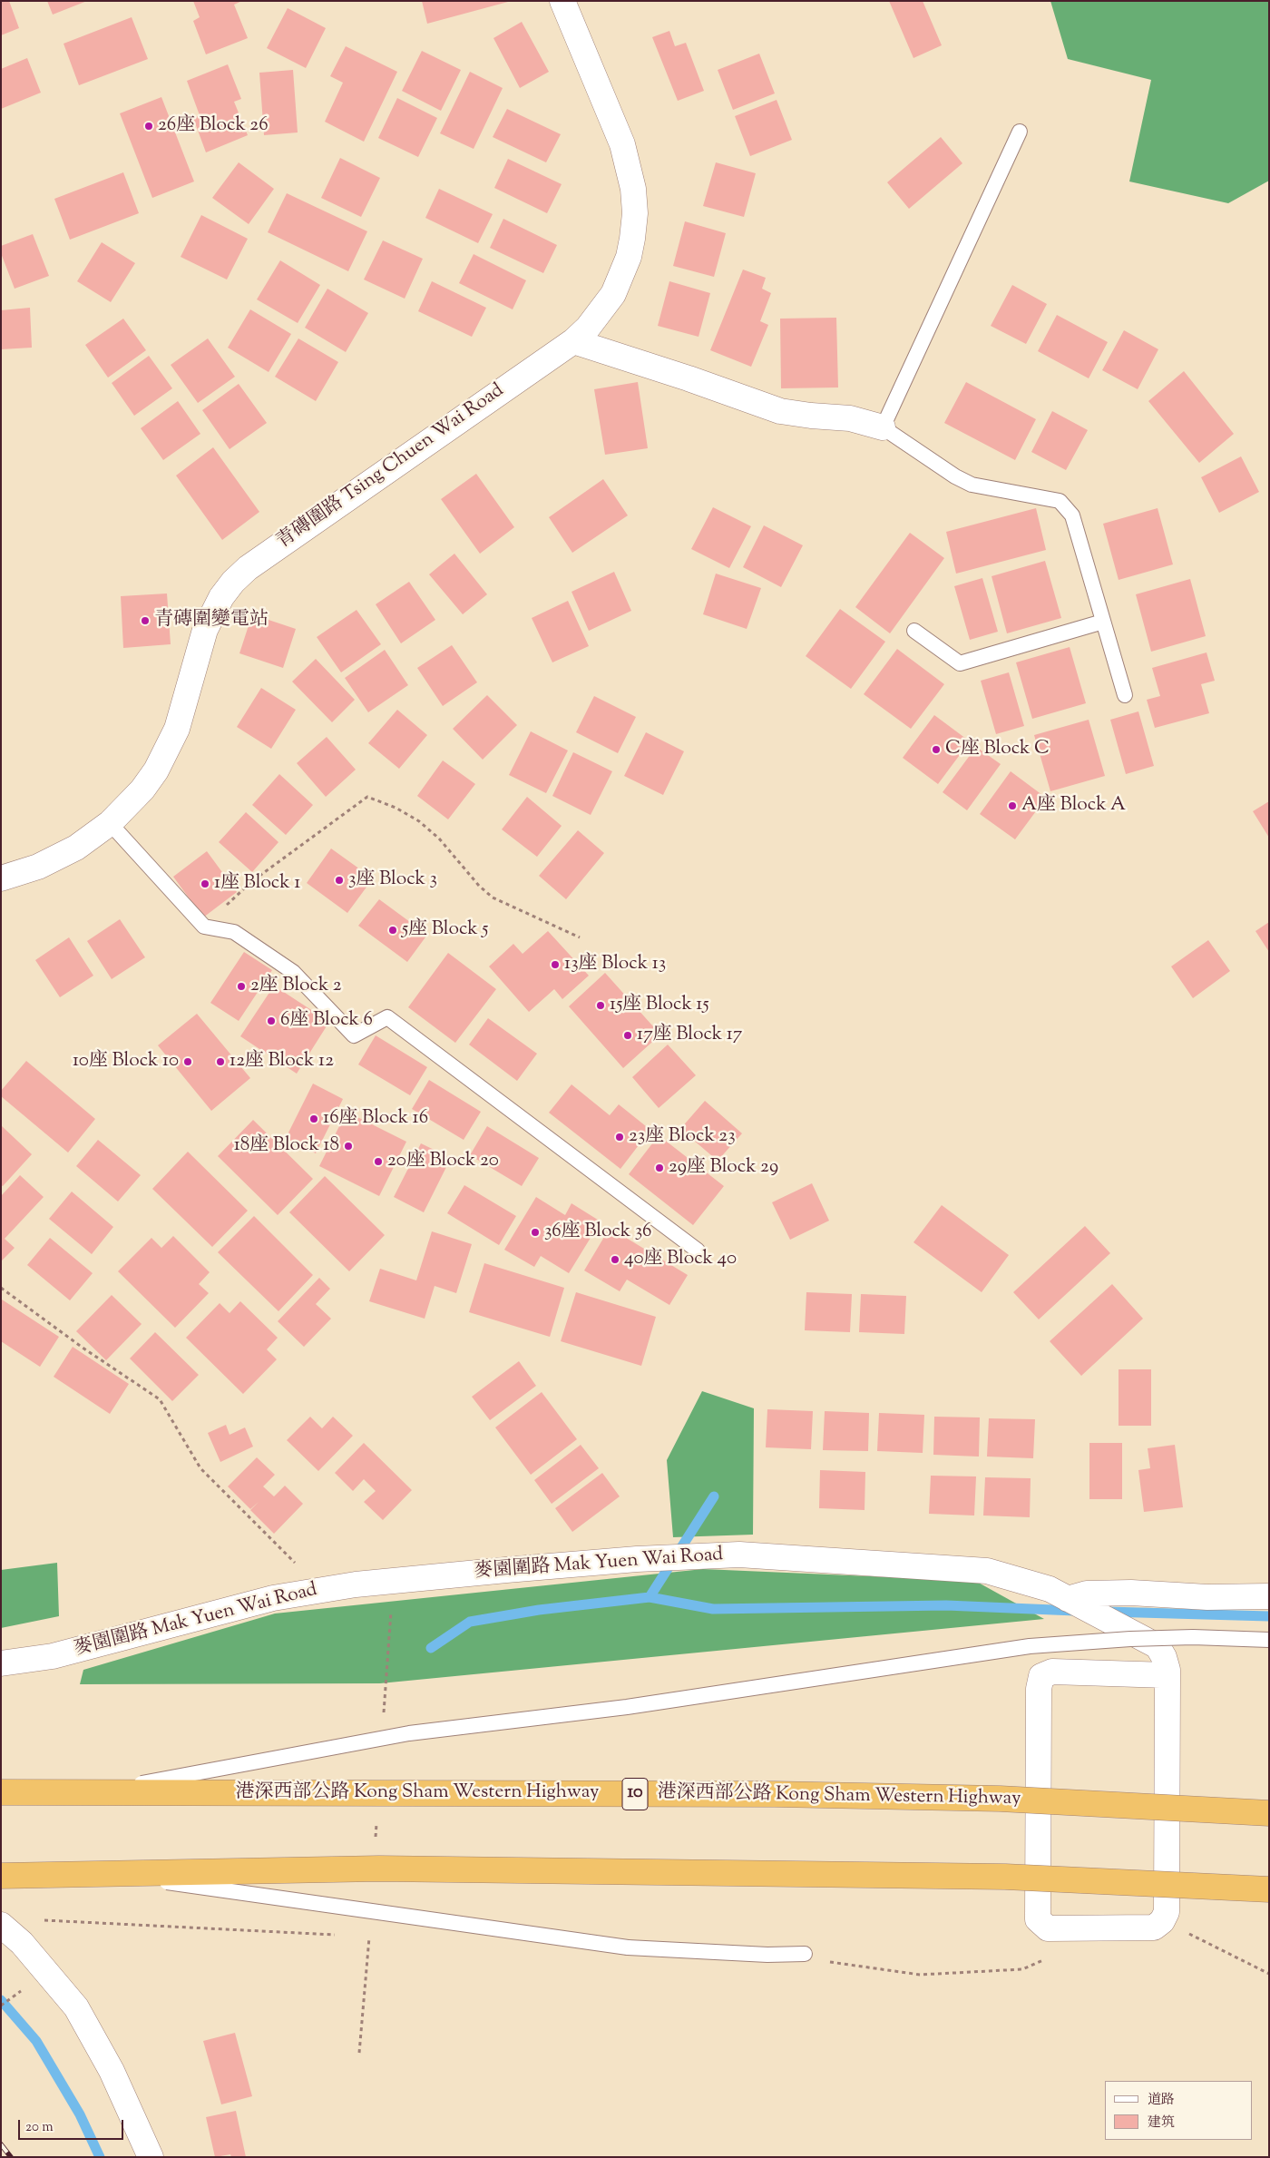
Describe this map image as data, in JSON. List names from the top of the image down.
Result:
{
  "streets": {
    "highway": ["港深西部公路 Kong Sham Western Highway", "10"],
    "street": ["青磚圍路 Tsing Chuen Wai Road", "麥園圍路 Mak Yuen Wai Road"]
  },
  "places": [
    "26座 Block 26",
    "青磚圍變電站",
    "C座 Block C",
    "A座 Block A",
    "3座 Block 3",
    "1座 Block 1",
    "5座 Block 5",
    "13座 Block 13",
    "2座 Block 2",
    "15座 Block 15",
    "6座 Block 6",
    "17座 Block 17",
    "10座 Block 10",
    "12座 Block 12",
    "16座 Block 16",
    "23座 Block 23",
    "18座 Block 18",
    "20座 Block 20",
    "29座 Block 29",
    "36座 Block 36",
    "40座 Block 40"
  ],
  "legend": ["道路", "建筑"],
  "scale_bar": "20 m"
}
